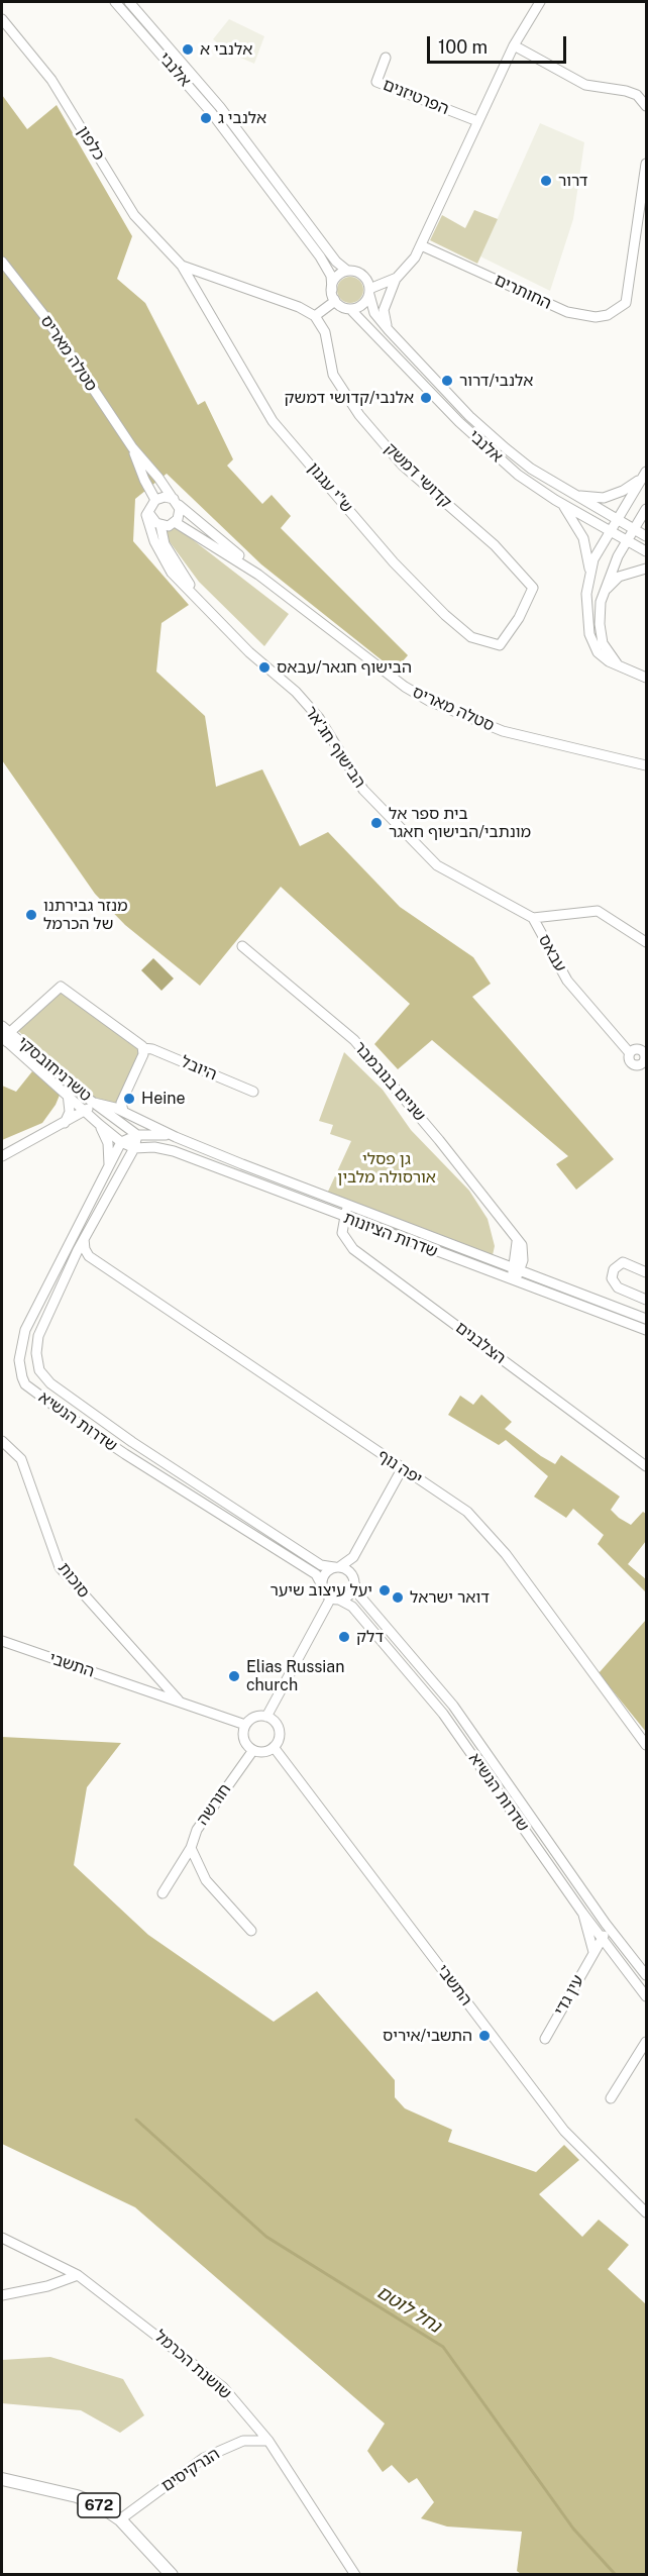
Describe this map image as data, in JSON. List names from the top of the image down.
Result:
{
  "streets": {
    "main road": ["672"],
    "street": [
      "אלנבי",
      "הפרטיזנים",
      "כלפון",
      "החותרים",
      "סטלה מאריס",
      "קדושי דמשק",
      "ש\"י עגנון",
      "הבישוף חג'אר",
      "עבאס",
      "היובל",
      "טשרניחובסקי",
      "שניים בנובמבר",
      "שדרות הציונות",
      "הצלבנים",
      "שדרות הנשיא",
      "יפה נוף",
      "סוכות",
      "התשבי",
      "חורשה",
      "עין גדי",
      "שושנת הכרמל",
      "הנרקיסים"
    ]
  },
  "crossings": [
    ["כלפון", "ש\"י עגנון"],
    ["סטלה מאריס", "הבישוף חג'אר"],
    ["קדושי דמשק", "ש\"י עגנון"],
    ["הבישוף חג'אר", "עבאס"],
    ["היובל", "טשרניחובסקי"],
    ["טשרניחובסקי", "שדרות הציונות"],
    ["טשרניחובסקי", "שדרות הנשיא"],
    ["שניים בנובמבר", "שדרות הציונות"],
    ["שדרות הציונות", "הצלבנים"],
    ["שדרות הציונות", "שדרות הנשיא"],
    ["שדרות הנשיא", "עין גדי"],
    ["סוכות", "התשבי"],
    ["התשבי", "חורשה"],
    ["שושנת הכרמל", "הנרקיסים"],
    ["הנרקיסים", "672"]
  ],
  "water": ["נחל לוטם"],
  "parks": ["גן פסלי אורסולה מלבין"],
  "places": [
    "אלנבי א",
    "אלנבי ג",
    "דרור",
    "אלנבי/דרור",
    "אלנבי/קדושי דמשק",
    "הבישוף חגאר/עבאס",
    "בית ספר אל מונתבי/הבישוף חאגר",
    "מנזר גבירתנו של הכרמל",
    "Heine",
    "יעל עיצוב שיער",
    "דואר ישראל",
    "דלק",
    "Elias Russian church",
    "התשבי/איריס"
  ],
  "scale_bar": "100 m"
}
